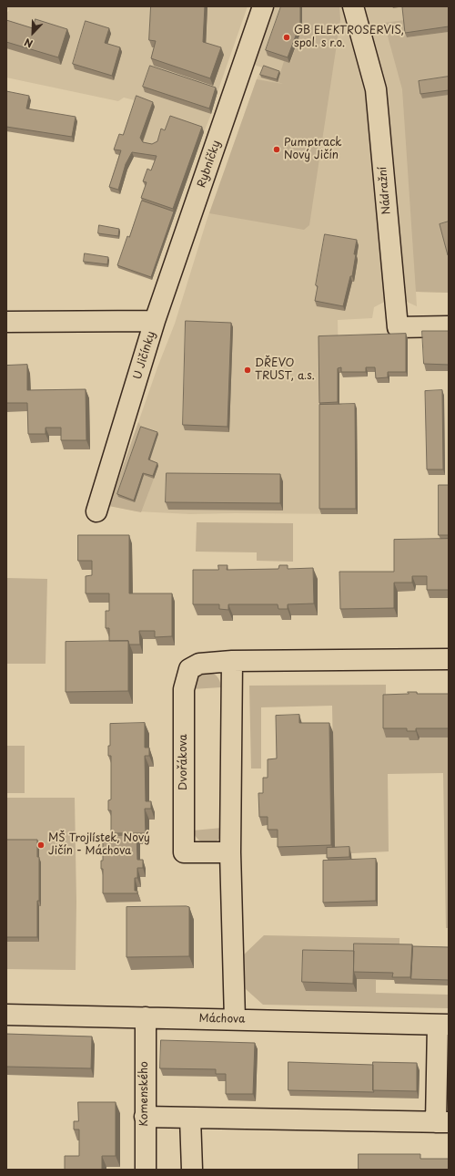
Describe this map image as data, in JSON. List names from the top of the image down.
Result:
{
  "streets": {
    "street": [
      "Rybníčky",
      "Nádražní",
      "U Jičínky",
      "Dvořákova",
      "Máchova",
      "Komenského"
    ]
  },
  "crossings": [
    ["Rybníčky", "U Jičínky"],
    ["Máchova", "Komenského"]
  ],
  "places": [
    "GB ELEKTROSERVIS, spol. s r.o.",
    "Pumptrack Nový Jičín",
    "DŘEVO TRUST, a.s.",
    "MŠ Trojlístek, Nový Jičín - Máchova"
  ],
  "north": "bottom left"
}
